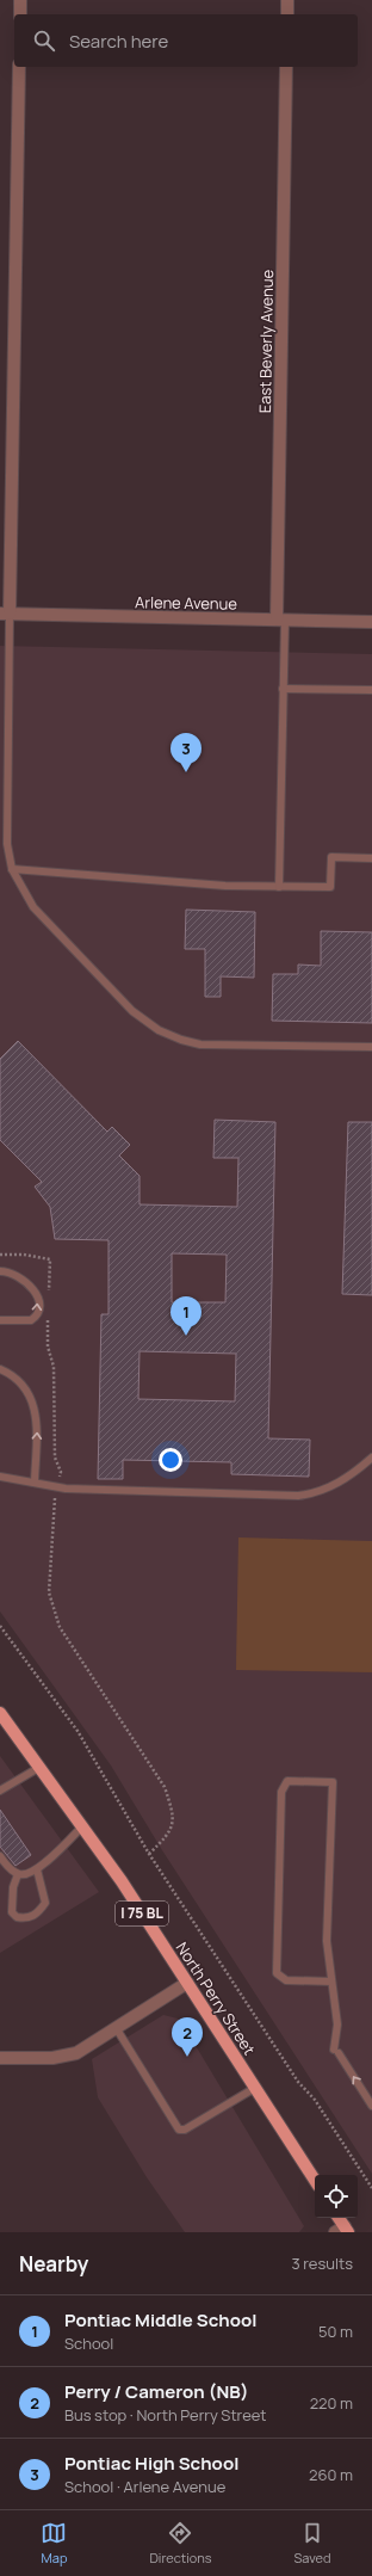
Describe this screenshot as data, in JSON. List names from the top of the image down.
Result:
{
  "streets": {
    "main road": ["I 75 BL", "North Perry Street"],
    "street": ["East Beverly Avenue", "Arlene Avenue"]
  },
  "crossings": [
    ["East Beverly Avenue", "Arlene Avenue"]
  ],
  "page": {
    "search": "Search here",
    "pins": ["3", "1", "2"],
    "heading": ["Nearby", "3 results"],
    "list": [
      {
        "mark": "1",
        "name": "Pontiac Middle School",
        "note": "School",
        "value": "50 m"
      },
      {
        "mark": "2",
        "name": "Perry / Cameron (NB)",
        "note": "Bus stop · North Perry Street",
        "value": "220 m"
      },
      {
        "mark": "3",
        "name": "Pontiac High School",
        "note": "School · Arlene Avenue",
        "value": "260 m"
      }
    ],
    "nav": ["Map", "Directions", "Saved"]
  }
}
